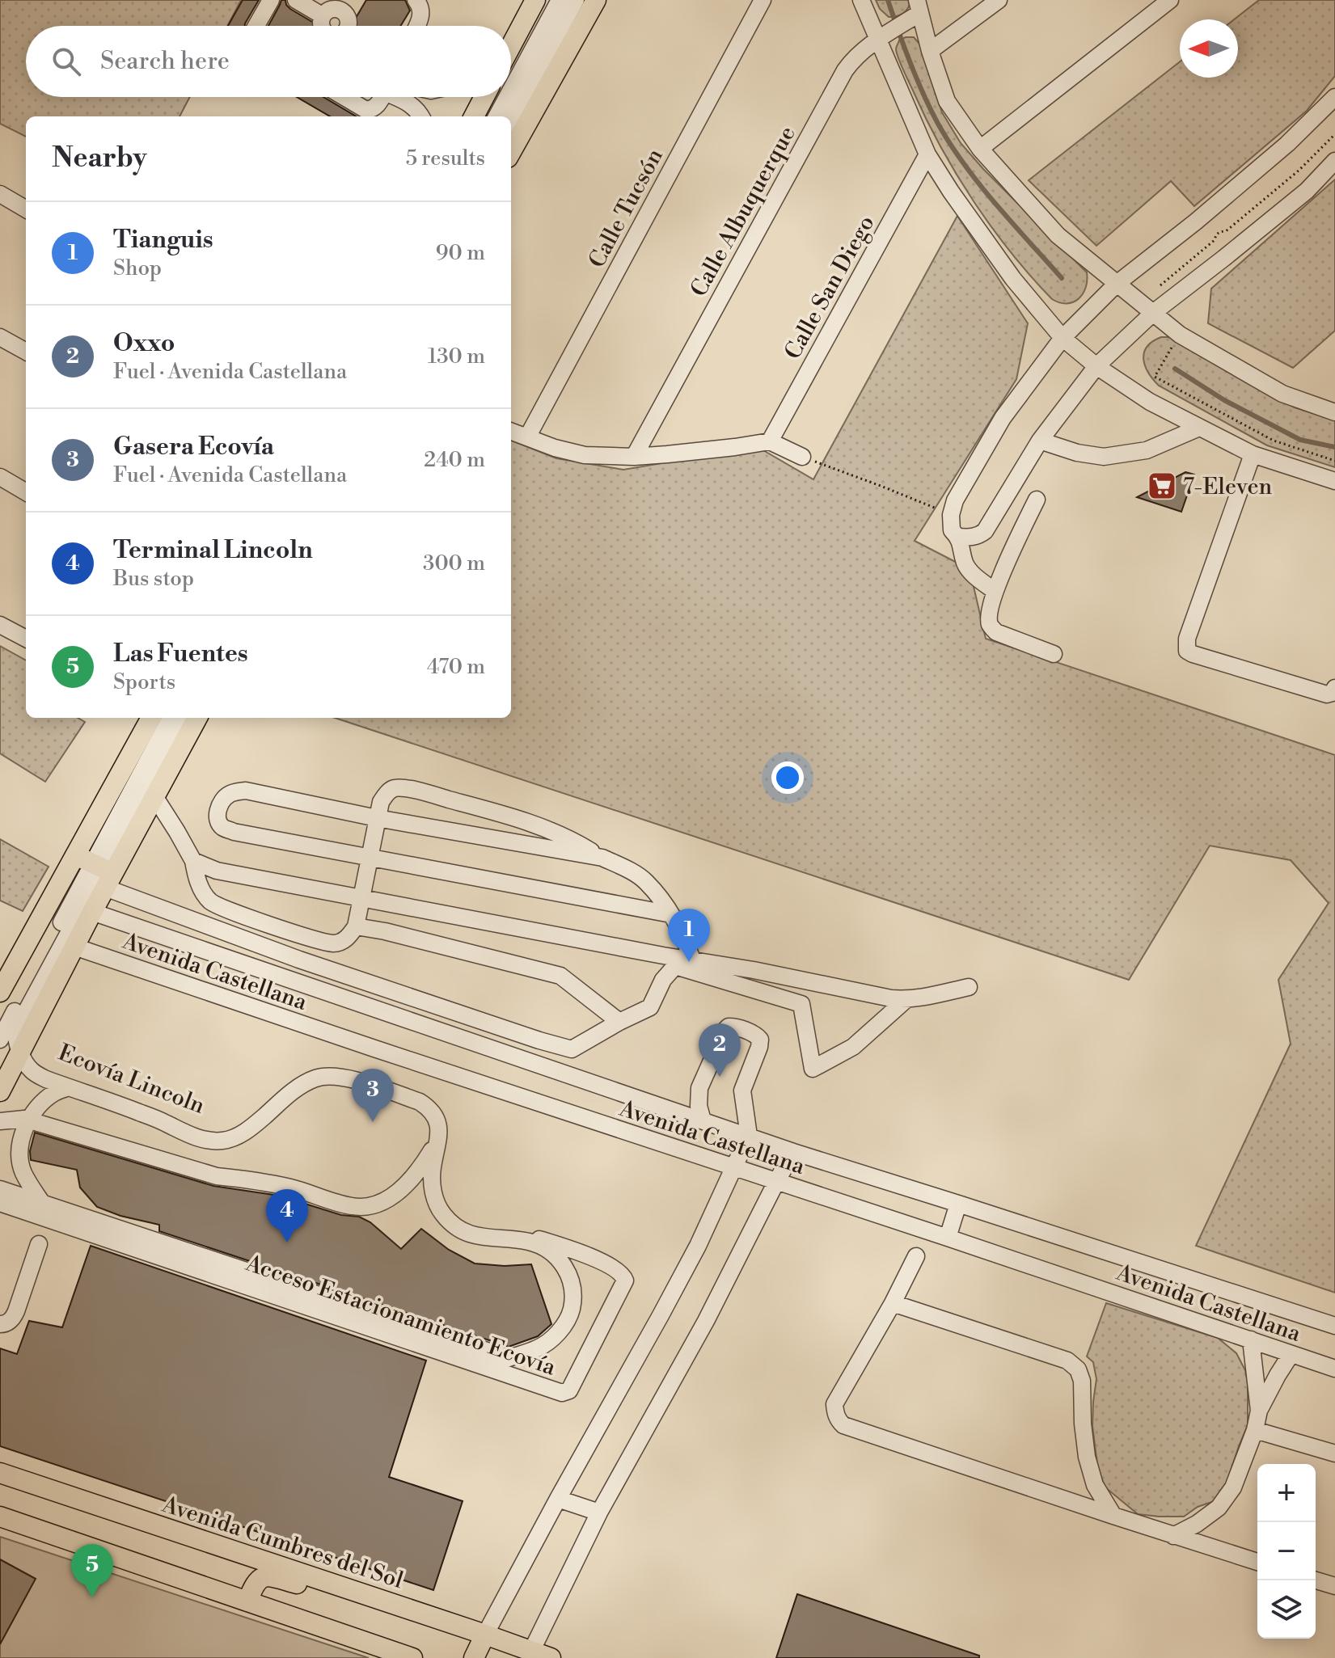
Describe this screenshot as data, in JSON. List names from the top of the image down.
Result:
{
  "streets": {
    "main road": ["Avenida Cumbres del Sol"],
    "street": [
      "Calle Tucsón",
      "Calle Albuquerque",
      "Calle San Diego",
      "Avenida Castellana",
      "Ecovía Lincoln",
      "Acceso Estacionamiento Ecovía"
    ]
  },
  "crossings": [
    ["Ecovía Lincoln", "Acceso Estacionamiento Ecovía"]
  ],
  "places": {
    "supermarket": ["7-Eleven"]
  },
  "north": "left",
  "page": {
    "search": "Search here",
    "heading": ["Nearby", "5 results"],
    "list": [
      {
        "mark": "1",
        "name": "Tianguis",
        "note": "Shop",
        "value": "90 m"
      },
      {
        "mark": "2",
        "name": "Oxxo",
        "note": "Fuel · Avenida Castellana",
        "value": "130 m"
      },
      {
        "mark": "3",
        "name": "Gasera Ecovía",
        "note": "Fuel · Avenida Castellana",
        "value": "240 m"
      },
      {
        "mark": "4",
        "name": "Terminal Lincoln",
        "note": "Bus stop",
        "value": "300 m"
      },
      {
        "mark": "5",
        "name": "Las Fuentes",
        "note": "Sports",
        "value": "470 m"
      }
    ],
    "pins": [
      "1",
      "2",
      "3",
      "4",
      "5"
    ],
    "map_buttons": ["+", "−"]
  }
}
